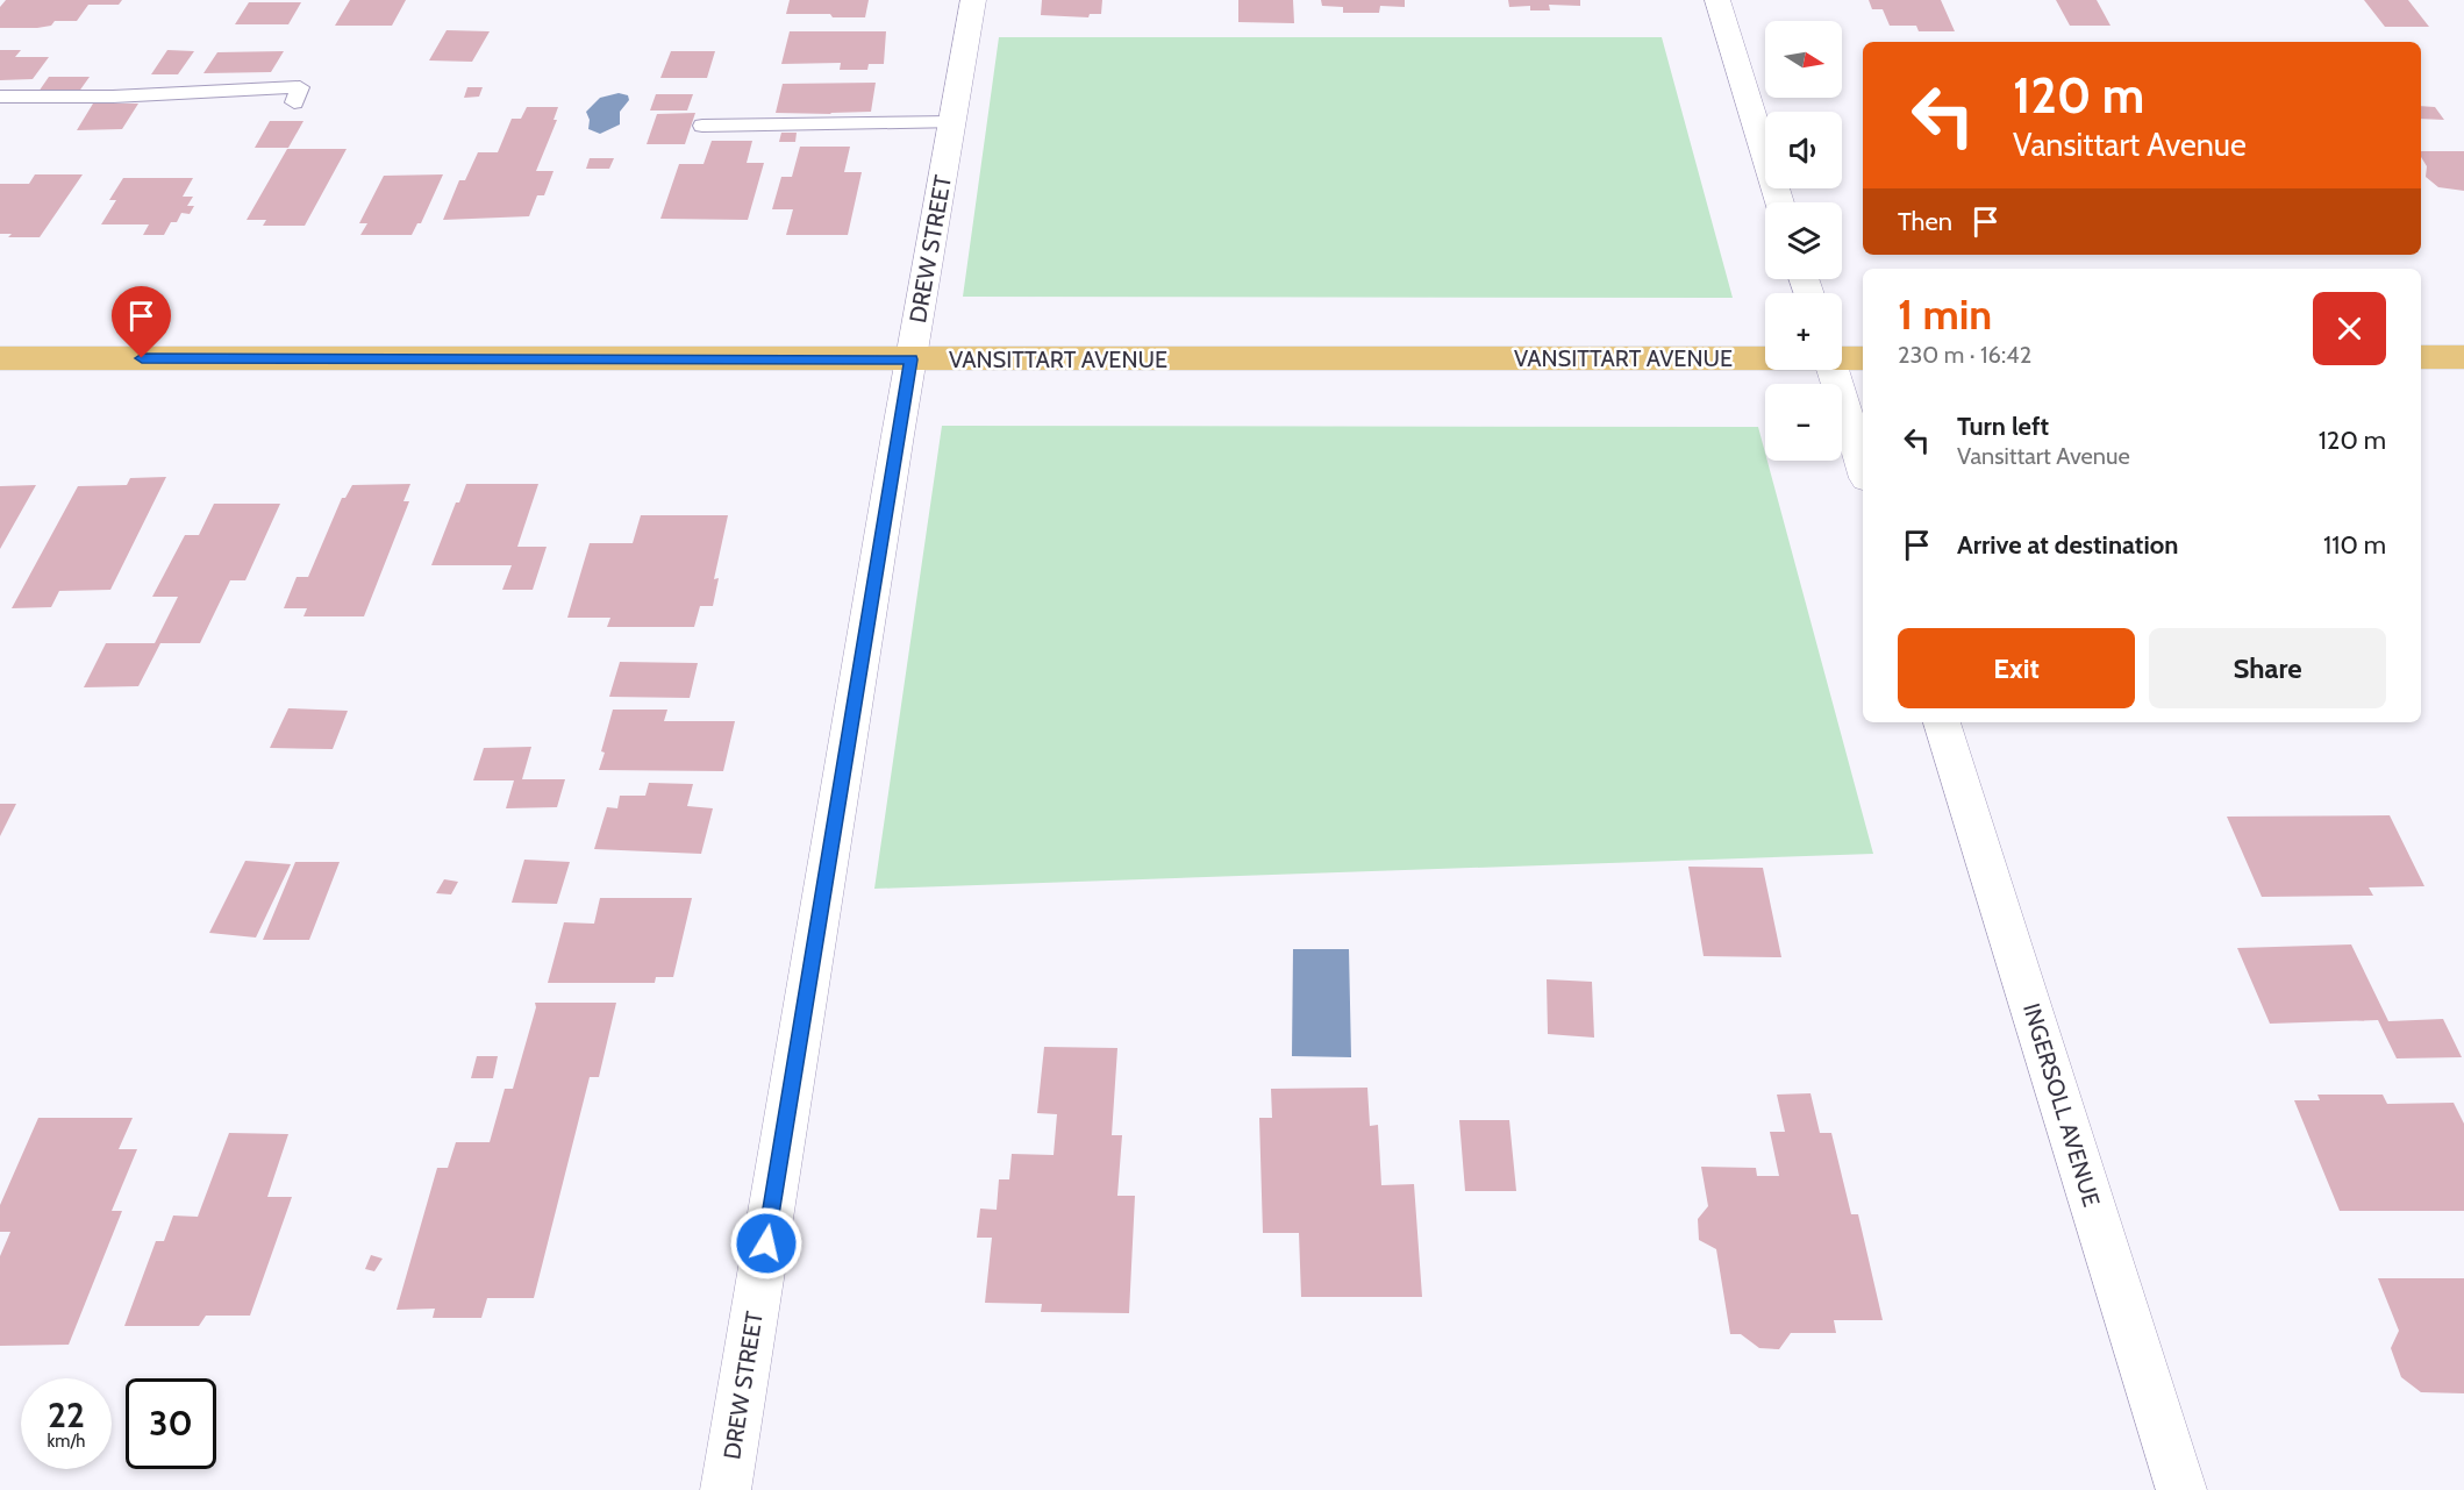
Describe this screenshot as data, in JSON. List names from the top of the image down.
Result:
{
  "streets": {
    "main road": ["VANSITTART AVENUE"],
    "street": ["DREW STREET", "INGERSOLL AVENUE"]
  },
  "crossings": [
    ["DREW STREET", "VANSITTART AVENUE"]
  ],
  "north": "right",
  "page": {
    "map_buttons": ["+", "−"],
    "turn": ["120 m", "Vansittart Avenue"],
    "then": "Then",
    "heading": ["1 min", "230 m · 16:42"],
    "list": [
      {
        "name": "Turn left",
        "note": "Vansittart Avenue",
        "value": "120 m"
      },
      {
        "name": "Arrive at destination",
        "value": "110 m"
      }
    ],
    "buttons": ["Exit", "Share"],
    "speed": "22 km/h",
    "limit": "30"
  }
}
